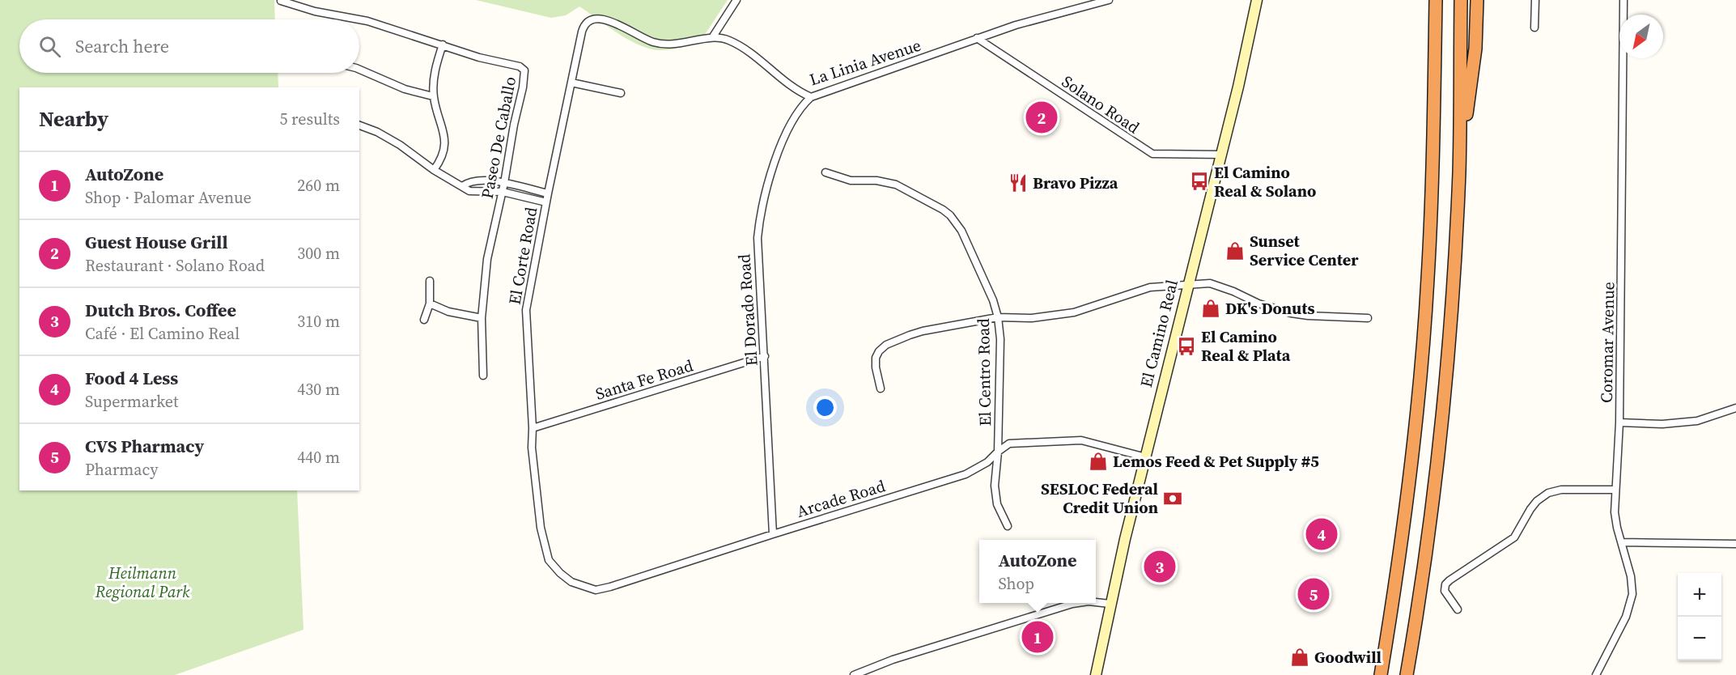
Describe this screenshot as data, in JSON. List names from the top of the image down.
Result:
{
  "streets": {
    "main road": ["El Camino Real"],
    "street": [
      "La Linia Avenue",
      "Solano Road",
      "Paseo De Caballo",
      "El Corte Road",
      "El Dorado Road",
      "Coromar Avenue",
      "El Centro Road",
      "Santa Fe Road",
      "Arcade Road"
    ]
  },
  "crossings": [
    ["La Linia Avenue", "Solano Road"],
    ["La Linia Avenue", "El Corte Road"],
    ["La Linia Avenue", "El Dorado Road"],
    ["Solano Road", "El Camino Real"],
    ["El Corte Road", "Santa Fe Road"],
    ["El Corte Road", "Arcade Road"],
    ["El Dorado Road", "Santa Fe Road"],
    ["El Dorado Road", "Arcade Road"],
    ["El Camino Real", "Arcade Road"],
    ["El Centro Road", "Arcade Road"]
  ],
  "parks": ["Heilmann Regional Park"],
  "places": {
    "bus stop": ["El Camino Real & Solano", "El Camino Real & Plata"],
    "restaurant": ["Bravo Pizza"],
    "shop": [
      "Sunset Service Center",
      "DK's Donuts",
      "Lemos Feed & Pet Supply #5",
      "Goodwill"
    ],
    "bank": ["SESLOC Federal Credit Union"]
  },
  "north": "bottom left",
  "page": {
    "search": "Search here",
    "heading": ["Nearby", "5 results"],
    "pins": [
      "2",
      "4",
      "3",
      "5",
      "1"
    ],
    "list": [
      {
        "mark": "1",
        "name": "AutoZone",
        "note": "Shop · Palomar Avenue",
        "value": "260 m"
      },
      {
        "mark": "2",
        "name": "Guest House Grill",
        "note": "Restaurant · Solano Road",
        "value": "300 m"
      },
      {
        "mark": "3",
        "name": "Dutch Bros. Coffee",
        "note": "Café · El Camino Real",
        "value": "310 m"
      },
      {
        "mark": "4",
        "name": "Food 4 Less",
        "note": "Supermarket",
        "value": "430 m"
      },
      {
        "mark": "5",
        "name": "CVS Pharmacy",
        "note": "Pharmacy",
        "value": "440 m"
      }
    ],
    "popup": ["AutoZone", "Shop"],
    "map_buttons": ["+", "−"]
  }
}
